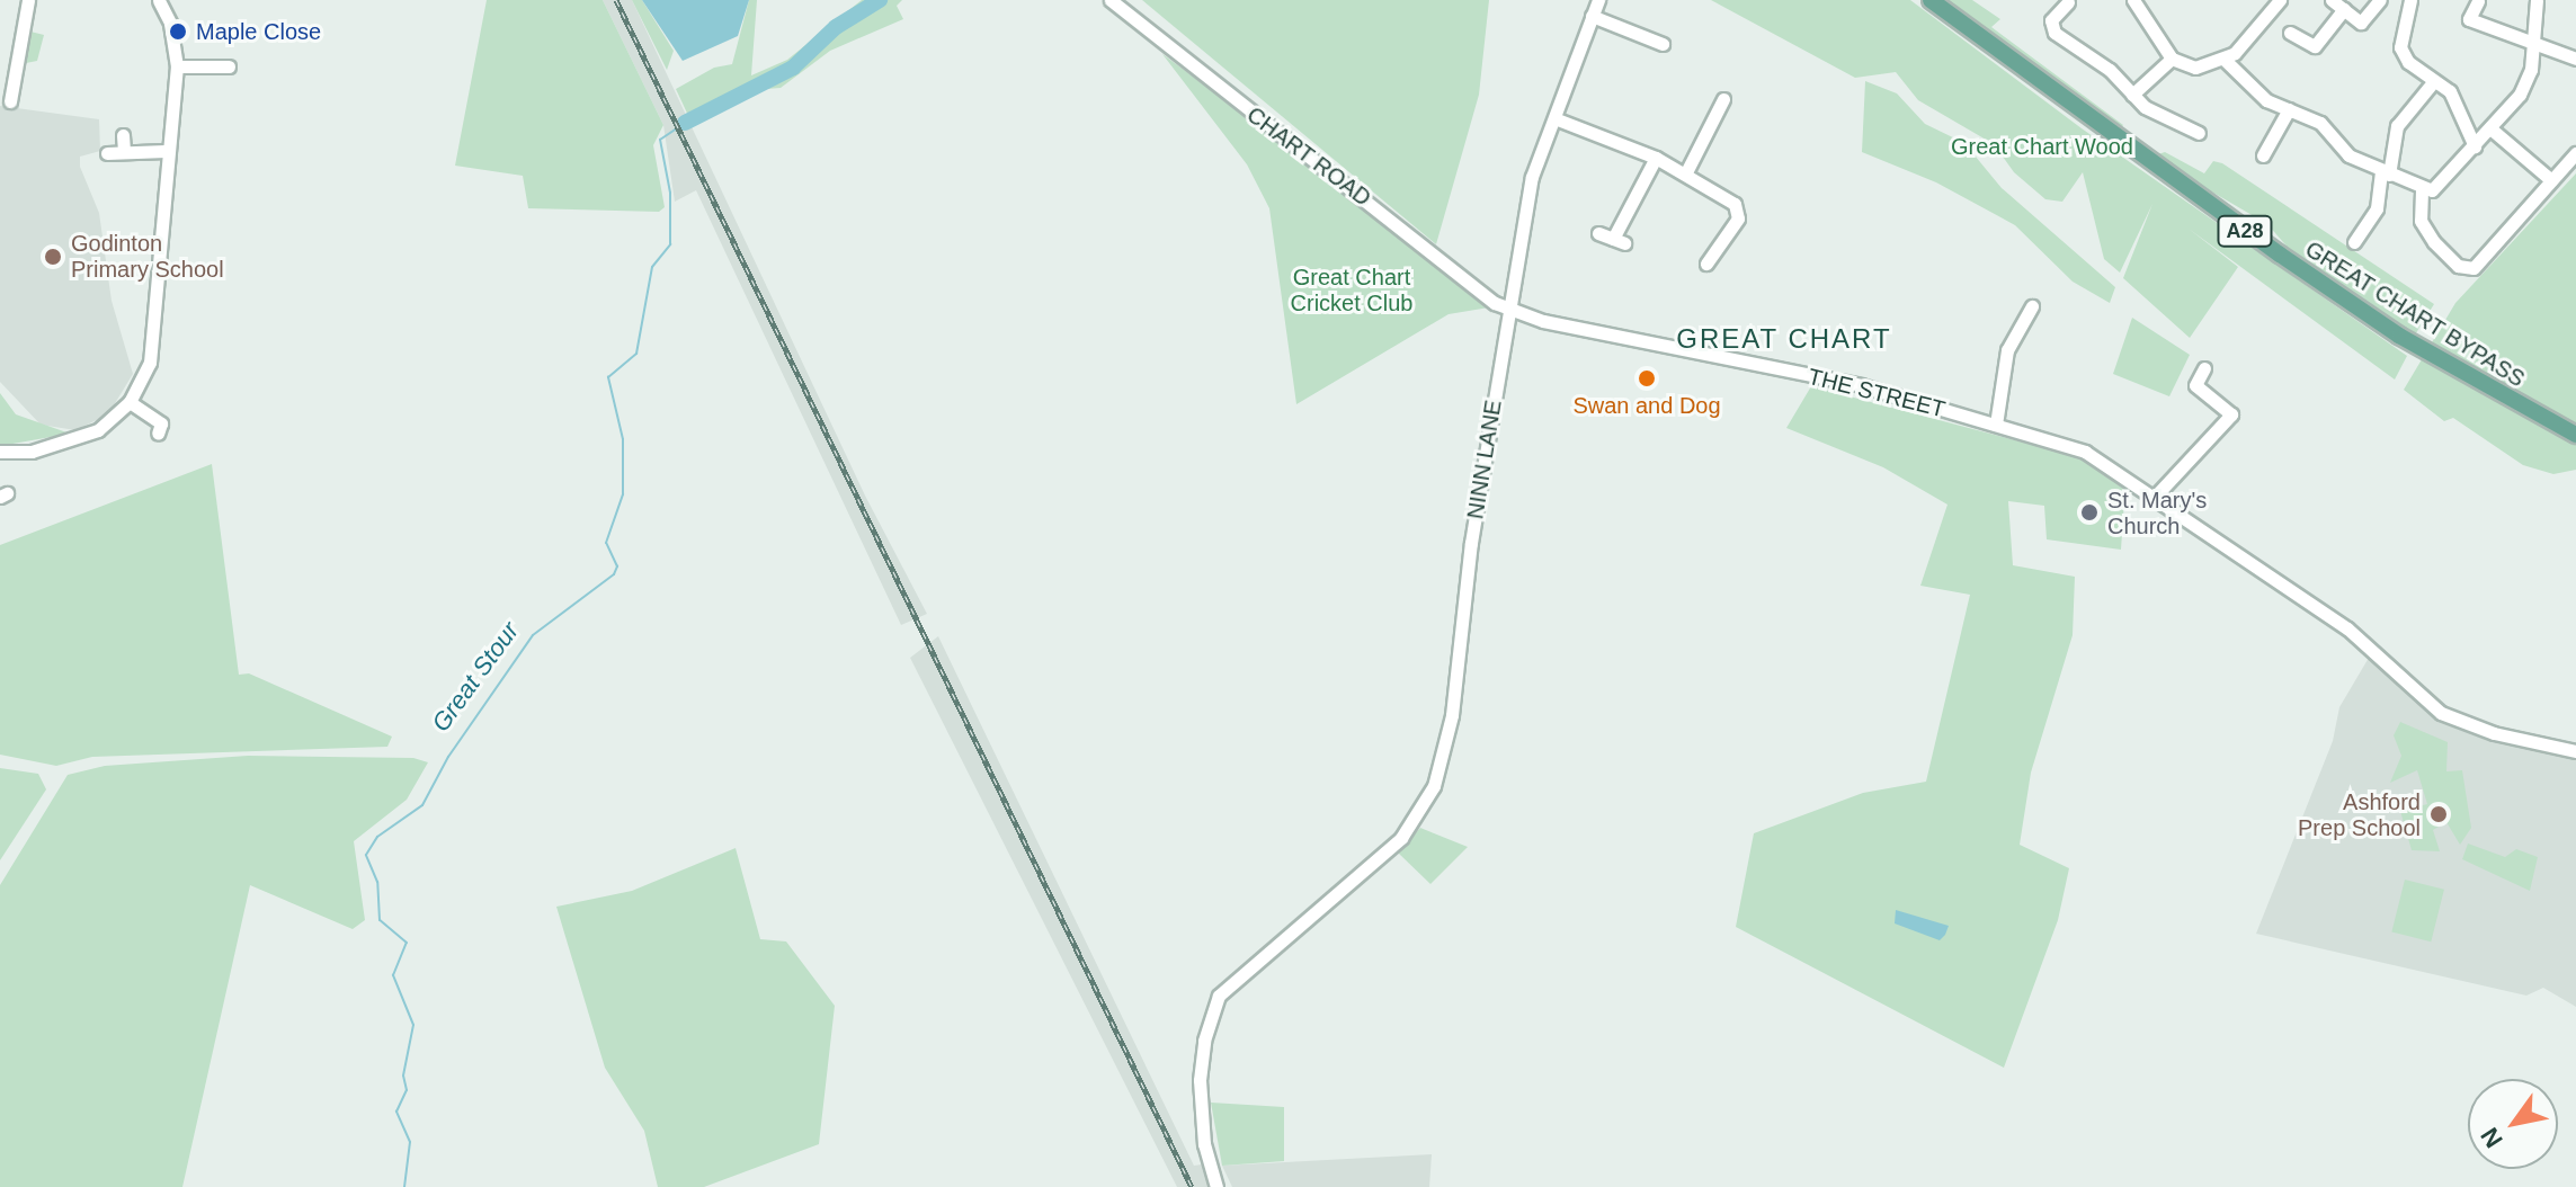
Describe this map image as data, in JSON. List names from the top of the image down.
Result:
{
  "streets": {
    "main road": ["A28", "GREAT CHART BYPASS"],
    "street": ["CHART ROAD", "THE STREET", "NINN LANE"]
  },
  "crossings": [
    ["CHART ROAD", "THE STREET"],
    ["CHART ROAD", "NINN LANE"],
    ["THE STREET", "NINN LANE"]
  ],
  "districts": ["GREAT CHART"],
  "water": ["Great Stour"],
  "parks": ["Great Chart Wood", "Great Chart Cricket Club"],
  "places": [
    "Maple Close",
    "Godinton Primary School",
    "Swan and Dog",
    "St. Mary's Church",
    "Ashford Prep School"
  ],
  "north": "bottom left"
}
